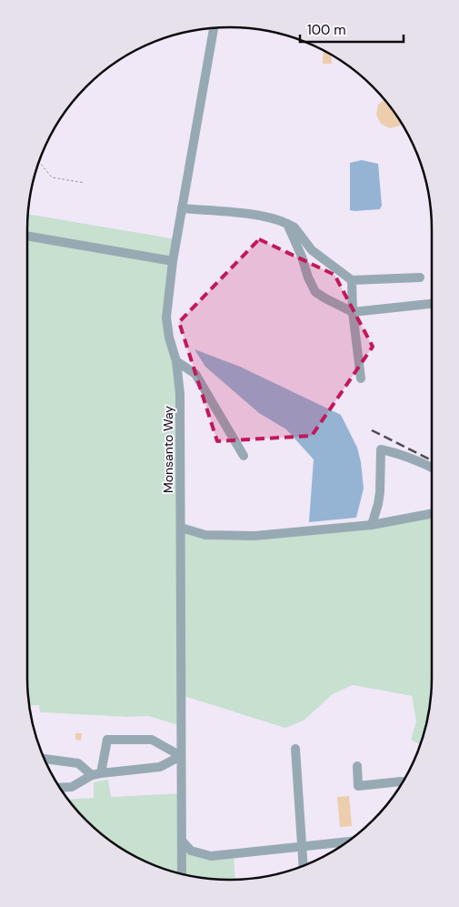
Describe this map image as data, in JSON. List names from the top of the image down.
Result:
{
  "streets": {
    "street": ["Monsanto Way"]
  },
  "scale_bar": "100 m"
}
